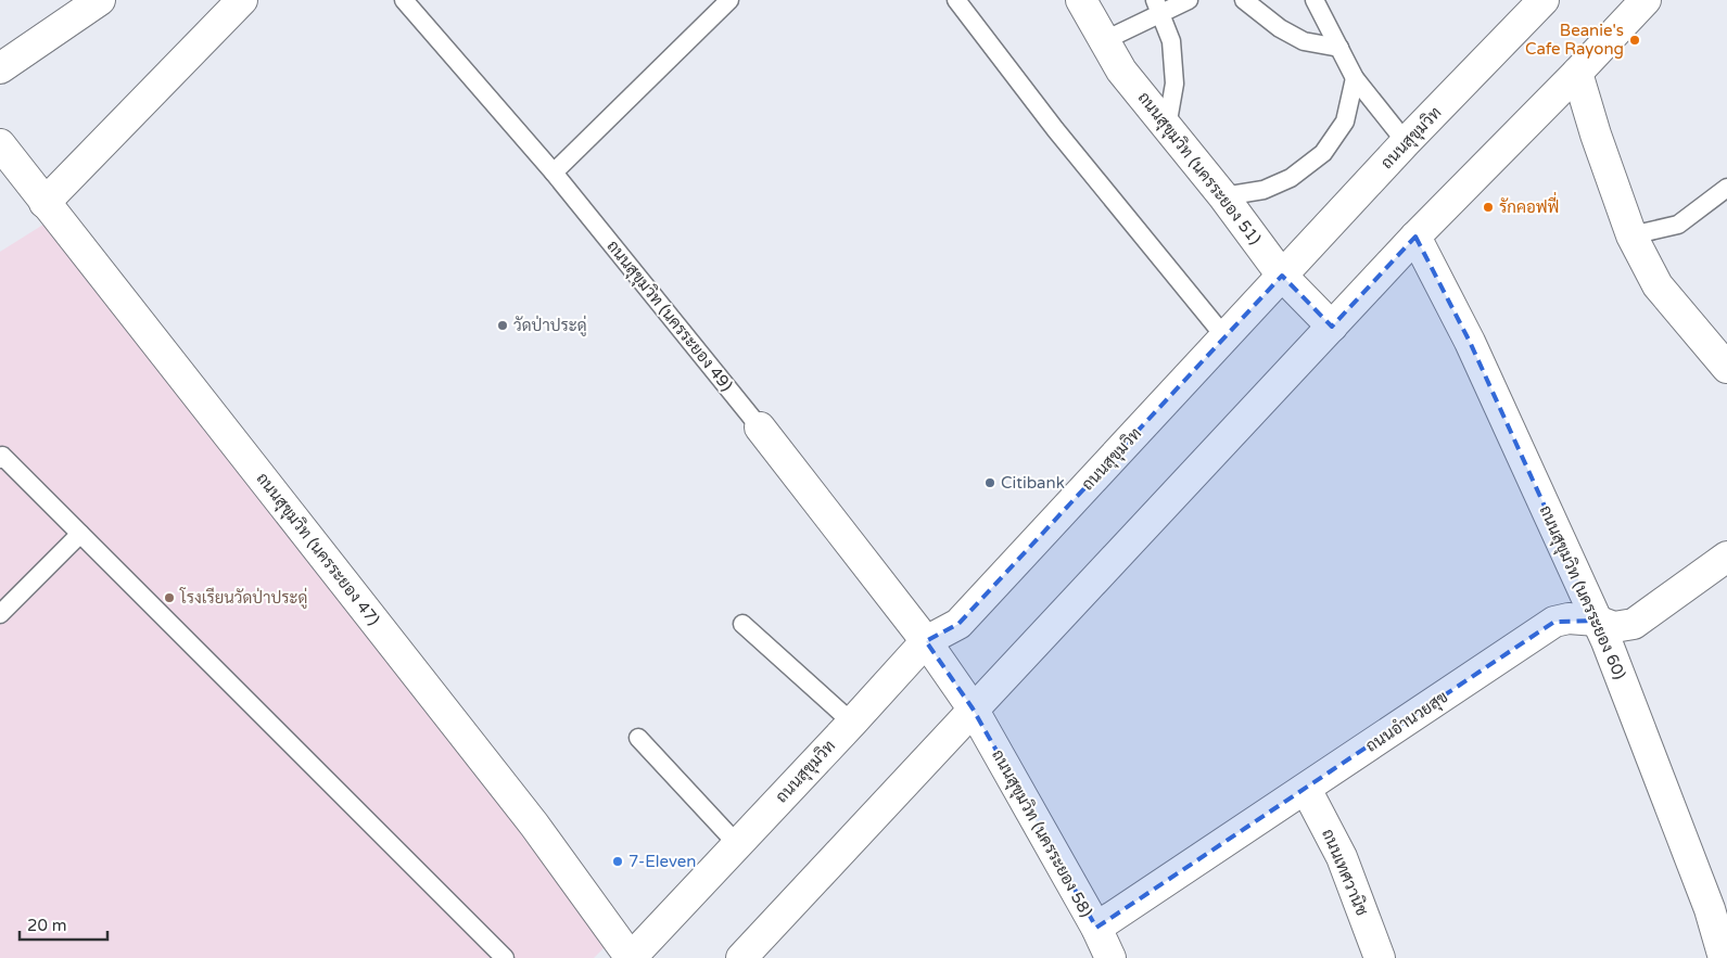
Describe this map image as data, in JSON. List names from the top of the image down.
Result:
{
  "streets": {
    "street": [
      "ถนนสุขุมวิท",
      "ถนนสุขุมวิท (นครระยอง 51)",
      "ถนนสุขุมวิท (นครระยอง 49)",
      "ถนนสุขุมวิท (นครระยอง 47)",
      "ถนนสุขุมวิท (นครระยอง 60)",
      "ถนนอำนวยสุข",
      "ถนนสุขุมวิท (นครระยอง 58)",
      "ถนนเทศวานิช"
    ]
  },
  "crossings": [
    ["ถนนสุขุมวิท", "ถนนสุขุมวิท (นครระยอง 51)"],
    ["ถนนสุขุมวิท", "ถนนสุขุมวิท (นครระยอง 49)"],
    ["ถนนสุขุมวิท", "ถนนสุขุมวิท (นครระยอง 47)"],
    ["ถนนสุขุมวิท", "ถนนสุขุมวิท (นครระยอง 58)"],
    ["ถนนสุขุมวิท (นครระยอง 49)", "ถนนสุขุมวิท (นครระยอง 58)"],
    ["ถนนสุขุมวิท (นครระยอง 60)", "ถนนอำนวยสุข"],
    ["ถนนอำนวยสุข", "ถนนสุขุมวิท (นครระยอง 58)"],
    ["ถนนอำนวยสุข", "ถนนเทศวานิช"]
  ],
  "places": [
    "Beanie's Cafe Rayong",
    "รักคอฟฟี่",
    "วัดป่าประดู่",
    "Citibank",
    "โรงเรียนวัดป่าประดู่",
    "7-Eleven"
  ],
  "scale_bar": "20 m"
}
